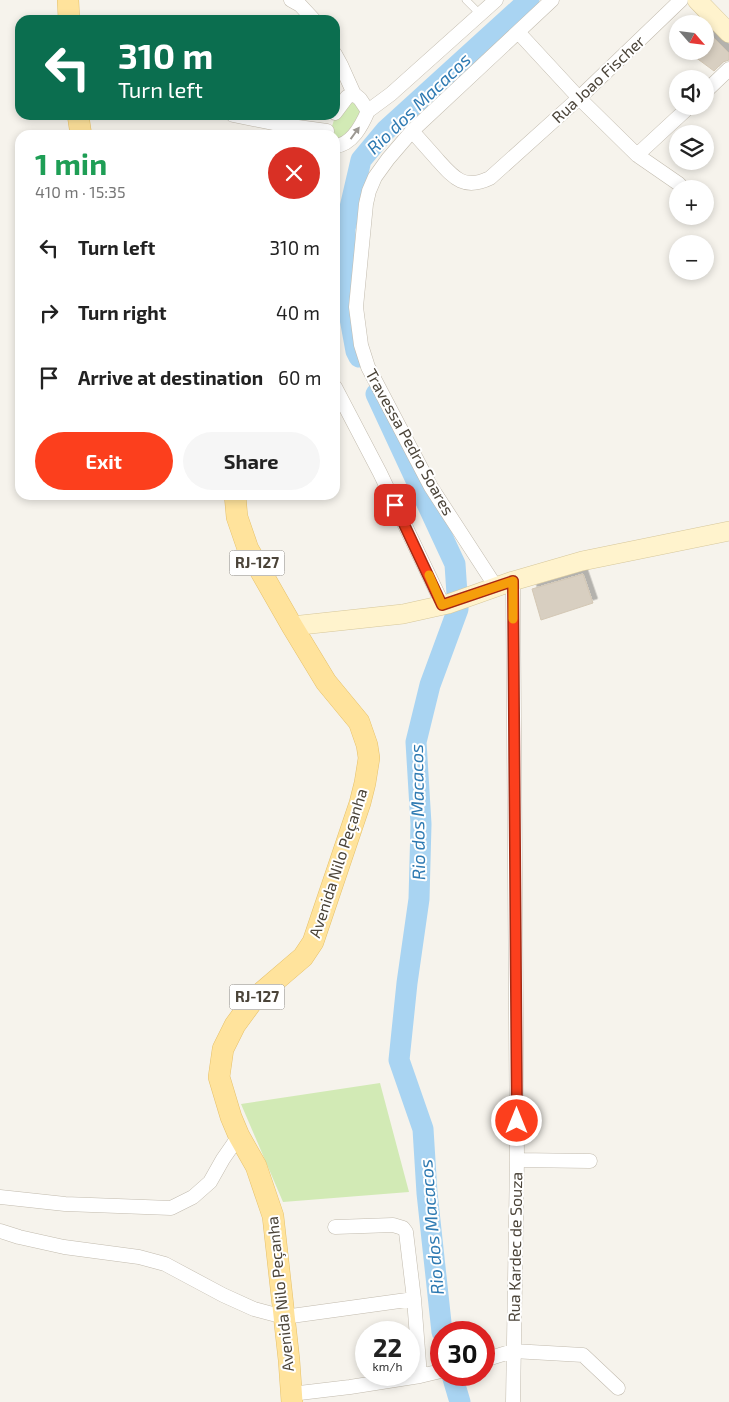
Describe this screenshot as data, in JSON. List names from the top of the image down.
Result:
{
  "streets": {
    "main road": ["RJ-127", "Avenida Nilo Peçanha"],
    "street": ["Rua Joao Fischer", "Travessa Pedro Soares", "Rua Kardec de Souza"]
  },
  "crossings": [
    ["Rua Joao Fischer", "Travessa Pedro Soares"],
    ["Travessa Pedro Soares", "Rua Kardec de Souza"]
  ],
  "water": ["Rio dos Macacos"],
  "north": "bottom right",
  "page": {
    "map_buttons": ["+", "−"],
    "turn": ["310 m", "Turn left"],
    "heading": ["1 min", "410 m · 15:35"],
    "list": [
      {
        "name": "Turn left",
        "value": "310 m"
      },
      {
        "name": "Turn right",
        "value": "40 m"
      },
      {
        "name": "Arrive at destination",
        "value": "60 m"
      }
    ],
    "buttons": ["Exit", "Share"],
    "speed": "22 km/h",
    "limit": "30"
  }
}
